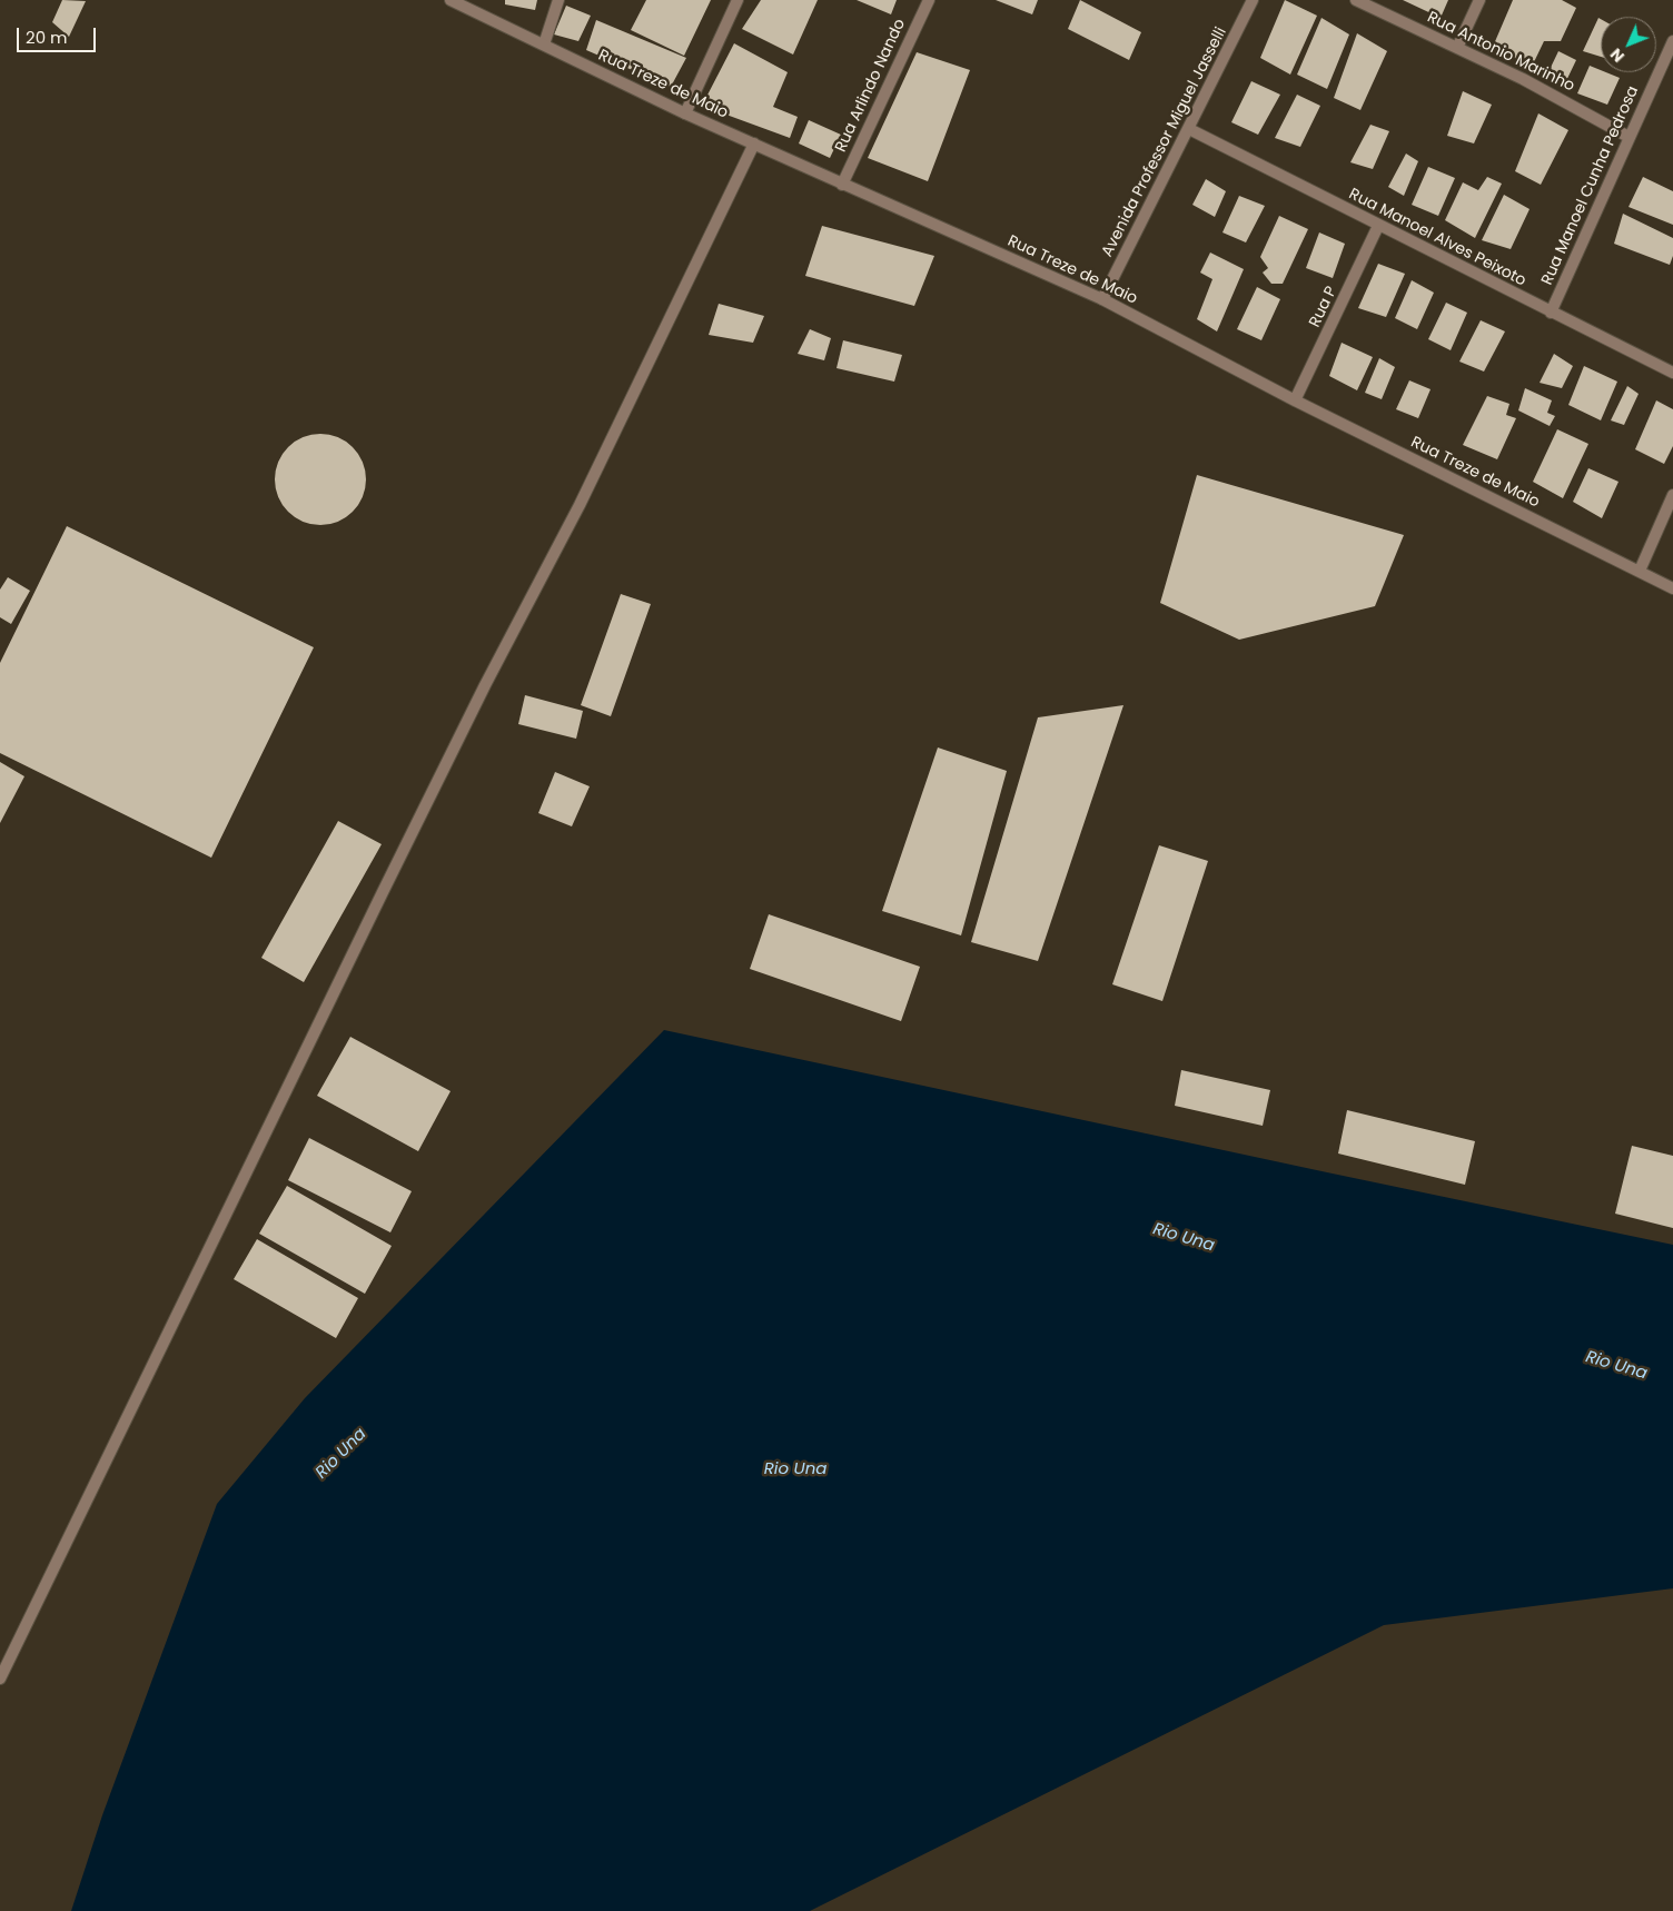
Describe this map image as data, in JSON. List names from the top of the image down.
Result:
{
  "streets": {
    "street": [
      "Rua Antonio Marinho",
      "Rua Treze de Maio",
      "Rua Arlindo Nando",
      "Avenida Professor Miguel Jasselli",
      "Rua Manoel Cunha Pedrosa",
      "Rua Manoel Alves Peixoto",
      "Rua P"
    ]
  },
  "crossings": [
    ["Rua Antonio Marinho", "Rua Manoel Cunha Pedrosa"],
    ["Rua Treze de Maio", "Rua Arlindo Nando"],
    ["Rua Treze de Maio", "Avenida Professor Miguel Jasselli"],
    ["Rua Treze de Maio", "Rua P"],
    ["Avenida Professor Miguel Jasselli", "Rua Manoel Alves Peixoto"],
    ["Rua Manoel Cunha Pedrosa", "Rua Manoel Alves Peixoto"],
    ["Rua Manoel Alves Peixoto", "Rua P"]
  ],
  "water": ["Rio Una"],
  "scale_bar": "20 m",
  "north": "bottom left"
}
